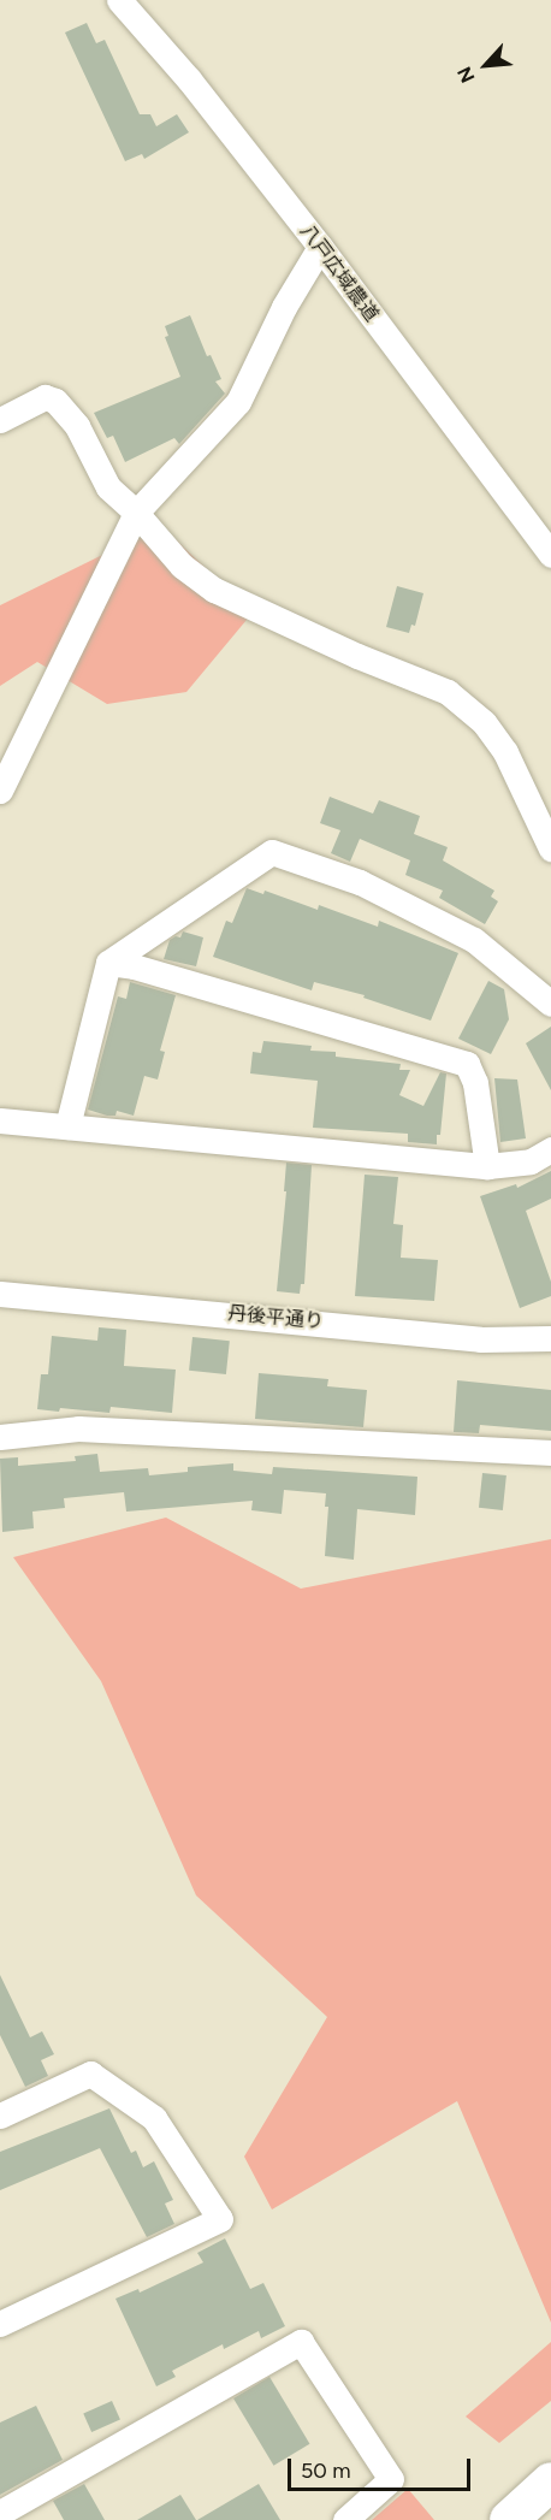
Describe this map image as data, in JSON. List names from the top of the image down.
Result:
{
  "streets": {
    "street": ["八戸広域農道", "丹後平通り"]
  },
  "scale_bar": "50 m",
  "north": "bottom left"
}
